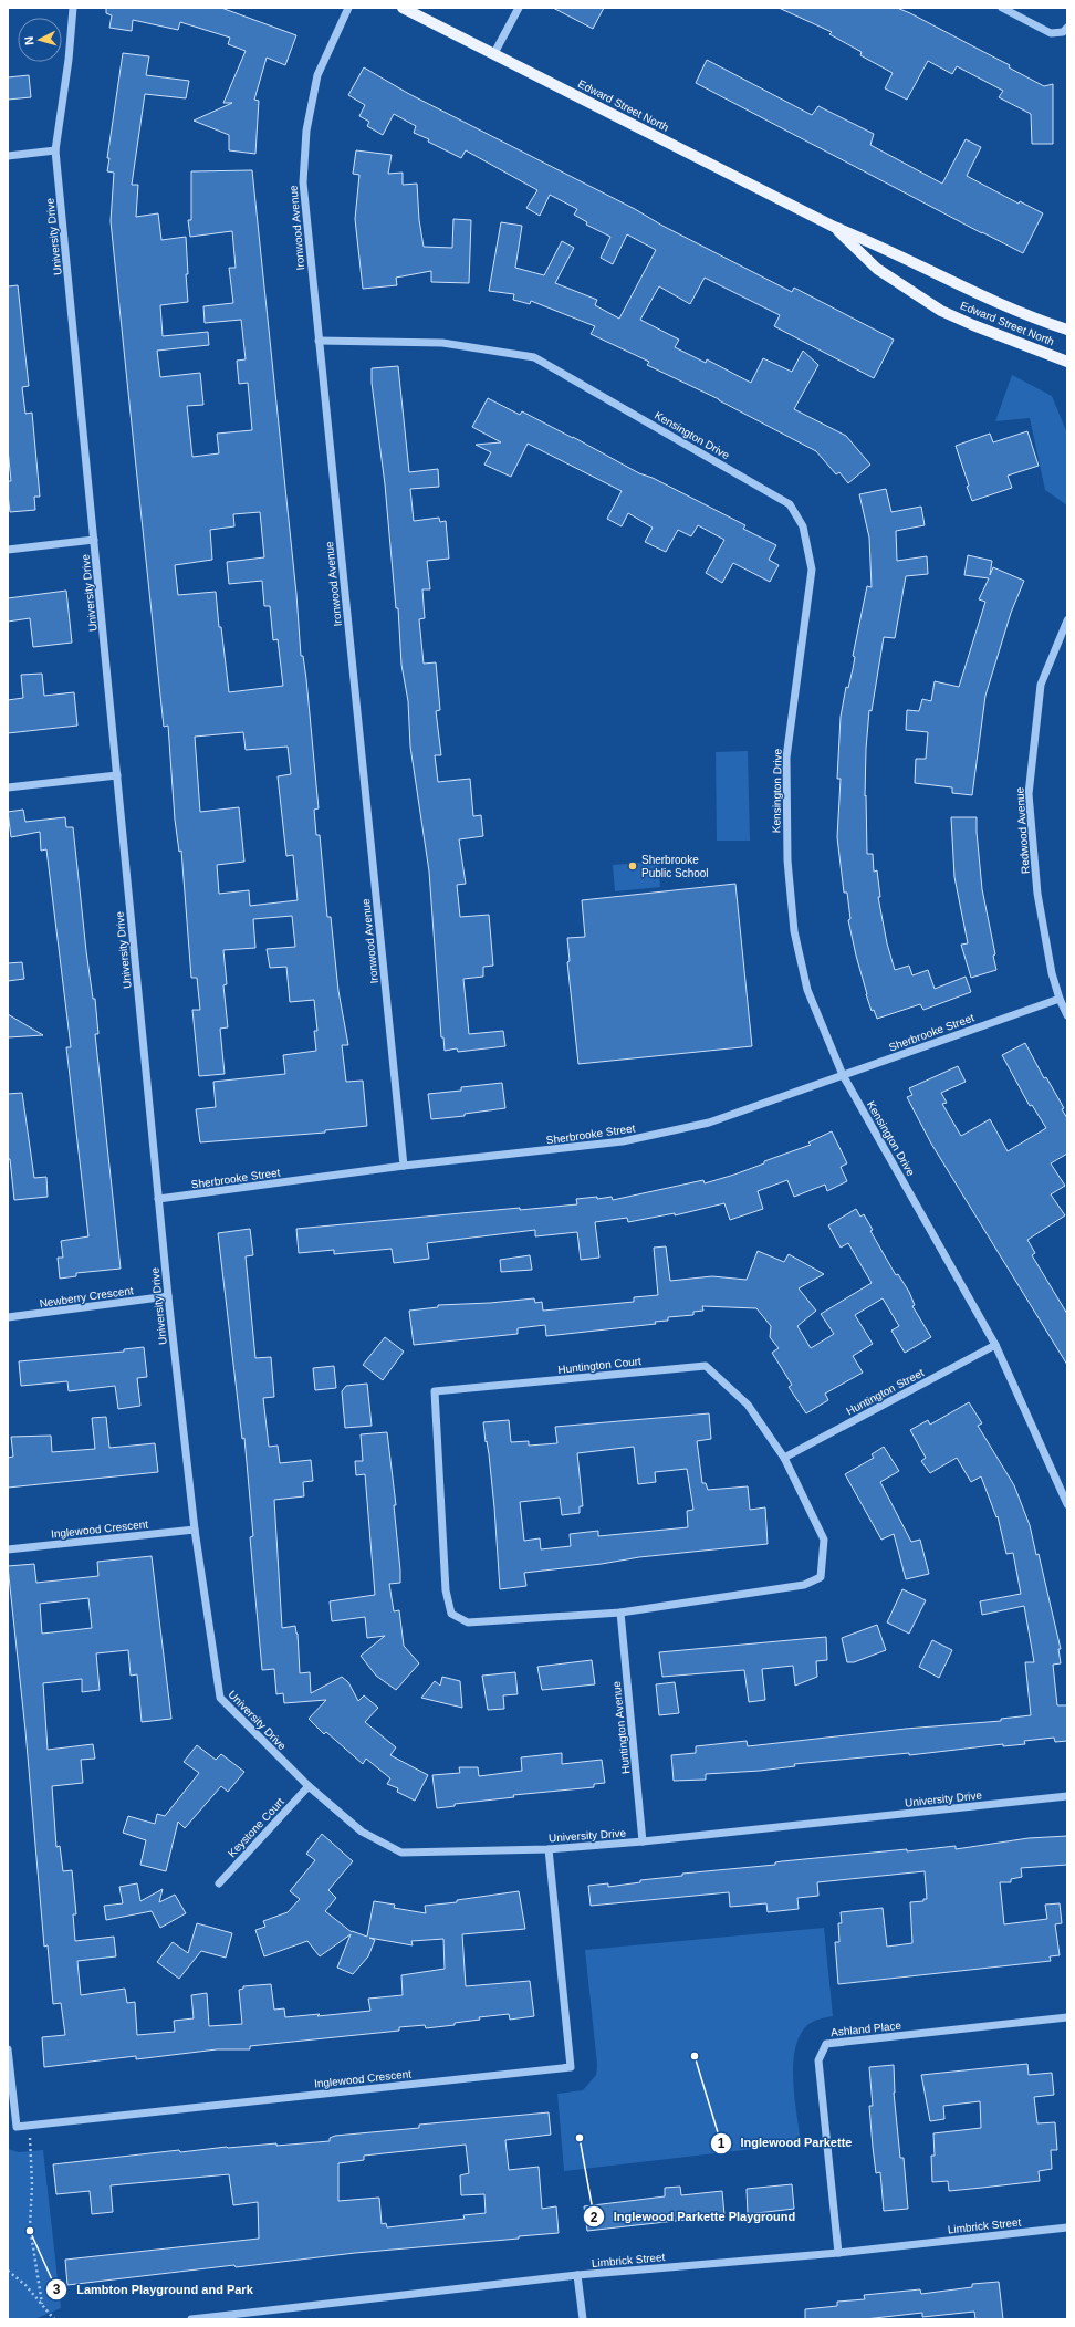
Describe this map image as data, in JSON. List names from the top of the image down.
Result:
{
  "streets": {
    "main road": ["Edward Street North"],
    "street": [
      "Ironwood Avenue",
      "University Drive",
      "Kensington Drive",
      "Redwood Avenue",
      "Sherbrooke Street",
      "Newberry Crescent",
      "Huntington Court",
      "Huntington Street",
      "Inglewood Crescent",
      "Huntington Avenue",
      "Keystone Court",
      "Ashland Place",
      "Limbrick Street"
    ]
  },
  "crossings": [
    ["Ironwood Avenue", "Kensington Drive"],
    ["Ironwood Avenue", "Sherbrooke Street"],
    ["University Drive", "Sherbrooke Street"],
    ["University Drive", "Newberry Crescent"],
    ["University Drive", "Inglewood Crescent"],
    ["University Drive", "Huntington Avenue"],
    ["University Drive", "Keystone Court"],
    ["Kensington Drive", "Sherbrooke Street"],
    ["Kensington Drive", "Huntington Street"],
    ["Redwood Avenue", "Sherbrooke Street"],
    ["Huntington Court", "Huntington Street"],
    ["Huntington Court", "Huntington Avenue"],
    ["Ashland Place", "Limbrick Street"]
  ],
  "places": [
    "Sherbrooke Public School",
    "Inglewood Parkette",
    "Inglewood Parkette Playground",
    "Lambton Playground and Park"
  ],
  "north": "left"
}
